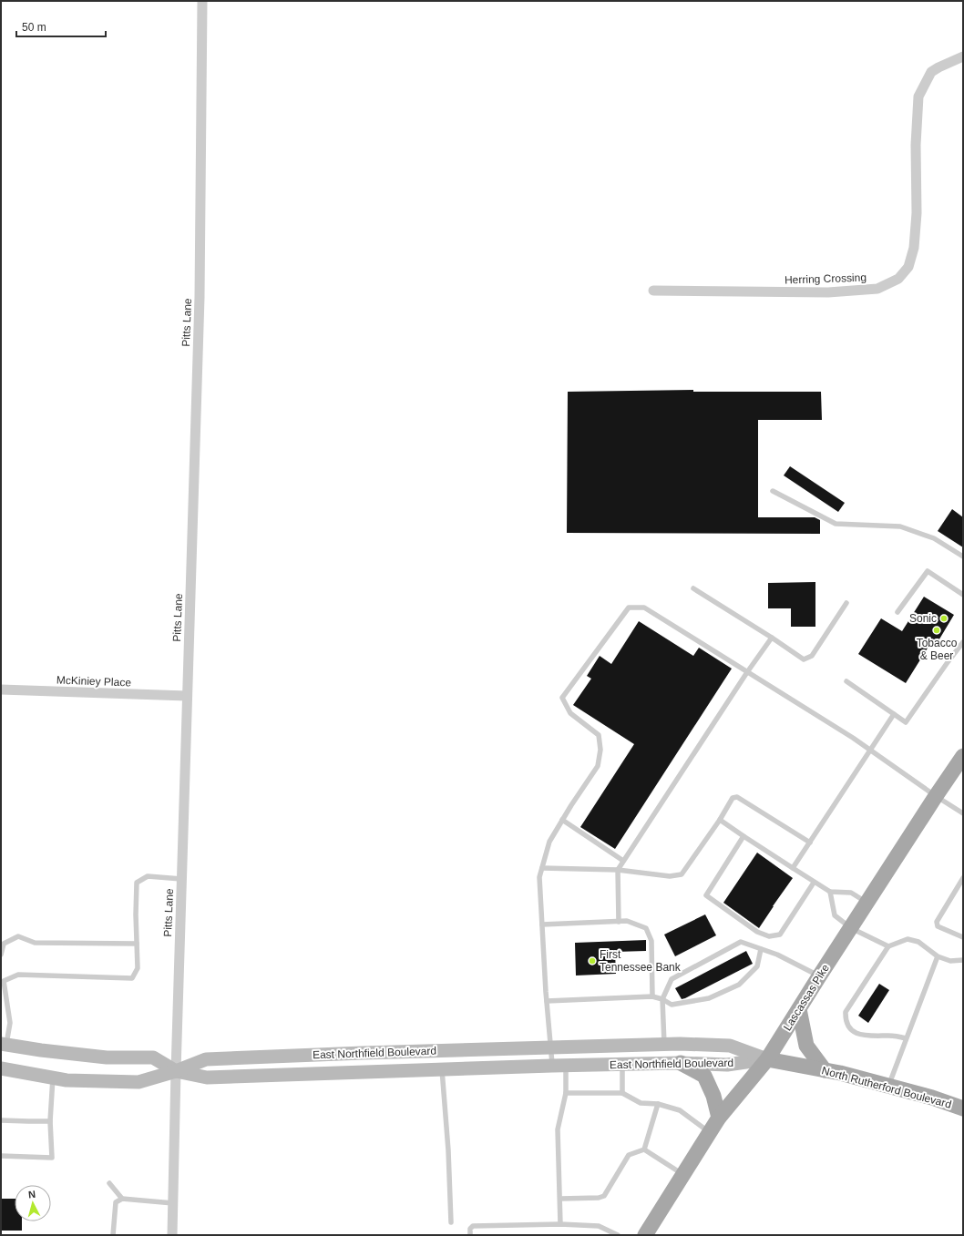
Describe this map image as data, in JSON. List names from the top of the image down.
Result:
{
  "streets": {
    "main road": ["Lascassas Pike", "East Northfield Boulevard", "North Rutherford Boulevard"],
    "street": ["Herring Crossing", "Pitts Lane", "McKiniey Place"]
  },
  "crossings": [
    ["Pitts Lane", "McKiniey Place"],
    ["Pitts Lane", "East Northfield Boulevard"],
    ["Lascassas Pike", "East Northfield Boulevard"],
    ["Lascassas Pike", "North Rutherford Boulevard"],
    ["East Northfield Boulevard", "North Rutherford Boulevard"]
  ],
  "places": ["Sonic", "Tobacco & Beer", "First Tennessee Bank"],
  "scale_bar": "50 m",
  "north": "top"
}
